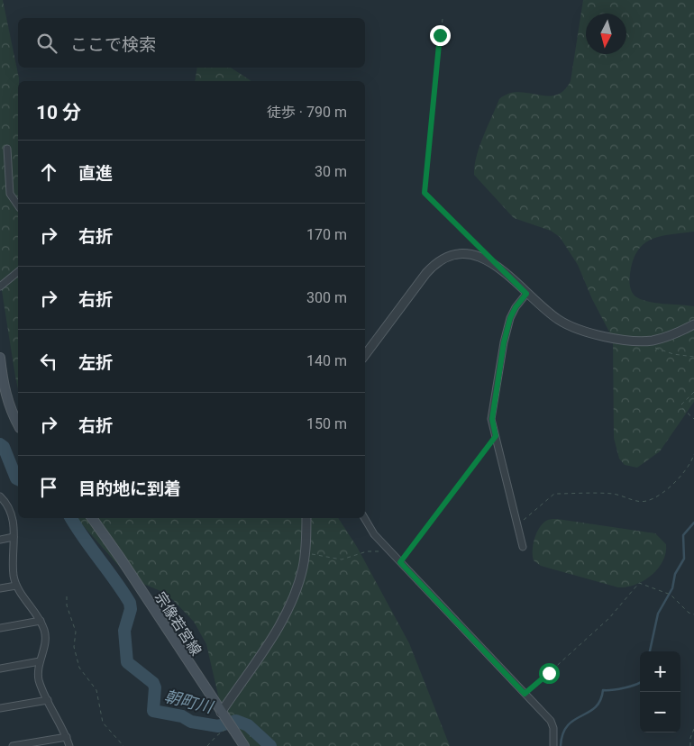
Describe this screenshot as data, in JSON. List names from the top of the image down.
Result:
{
  "streets": {
    "main road": ["宗像若宮線"]
  },
  "water": ["朝町川"],
  "north": "bottom",
  "page": {
    "search": "ここで検索",
    "heading": ["10 分", "徒歩 · 790 m"],
    "list": [
      ["直進", "30 m"],
      ["右折", "170 m"],
      ["右折", "300 m"],
      ["左折", "140 m"],
      ["右折", "150 m"],
      "目的地に到着"
    ],
    "map_buttons": ["+", "−"]
  }
}
